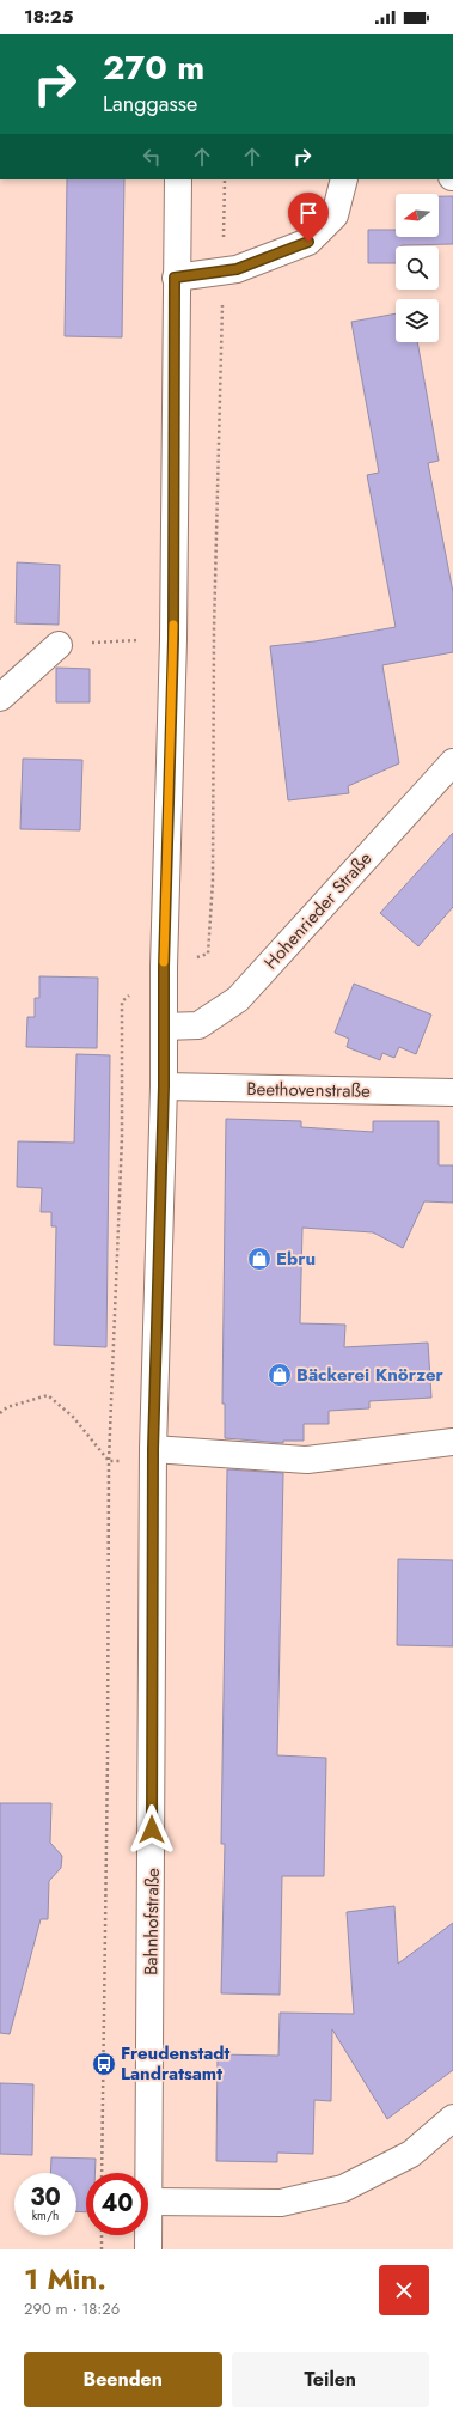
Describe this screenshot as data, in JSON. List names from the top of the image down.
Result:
{
  "streets": {
    "street": ["Hohenrieder Straße", "Beethovenstraße", "Bahnhofstraße"]
  },
  "crossings": [
    ["Hohenrieder Straße", "Bahnhofstraße"],
    ["Beethovenstraße", "Bahnhofstraße"]
  ],
  "places": {
    "shop": ["Ebru", "Bäckerei Knörzer"],
    "bus stop": ["Freudenstadt Landratsamt"]
  },
  "north": "left",
  "page": {
    "status": "18:25",
    "turn": ["270 m", "Langgasse"],
    "speed": "30 km/h",
    "limit": "40",
    "heading": ["1 Min.", "290 m · 18:26"],
    "buttons": ["Beenden", "Teilen"]
  }
}
